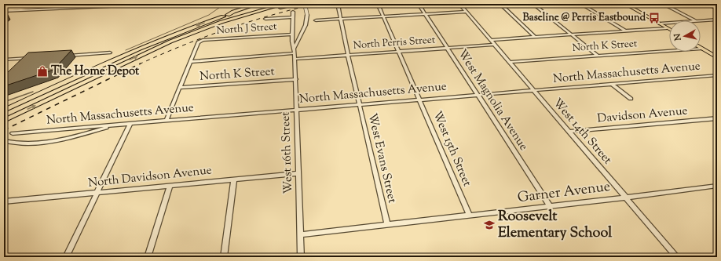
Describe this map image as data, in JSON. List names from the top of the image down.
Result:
{
  "streets": {
    "street": [
      "North J Street",
      "North Perris Street",
      "North K Street",
      "North Massachusetts Avenue",
      "West Magnolia Avenue",
      "Davidson Avenue",
      "West 14th Street",
      "West 15th Street",
      "West 16th Street",
      "West Evans Street",
      "North Davidson Avenue",
      "Garner Avenue"
    ]
  },
  "crossings": [
    ["North J Street", "North Perris Street"],
    ["North J Street", "West 16th Street"],
    ["North Perris Street", "West Magnolia Avenue"],
    ["North Perris Street", "West 14th Street"],
    ["North Perris Street", "West 15th Street"],
    ["North Perris Street", "West 16th Street"],
    ["North Perris Street", "West Evans Street"],
    ["North K Street", "West 14th Street"],
    ["North K Street", "West 16th Street"],
    ["North Massachusetts Avenue", "West Magnolia Avenue"],
    ["North Massachusetts Avenue", "West 14th Street"],
    ["North Massachusetts Avenue", "West 15th Street"],
    ["North Massachusetts Avenue", "West 16th Street"],
    ["North Massachusetts Avenue", "West Evans Street"],
    ["West Magnolia Avenue", "Garner Avenue"],
    ["Davidson Avenue", "West 14th Street"],
    ["West 14th Street", "Garner Avenue"],
    ["West 15th Street", "Garner Avenue"],
    ["West 16th Street", "North Davidson Avenue"],
    ["West 16th Street", "Garner Avenue"],
    ["West Evans Street", "Garner Avenue"]
  ],
  "places": {
    "bus stop": ["Baseline @ Perris Eastbound"],
    "shop": ["The Home Depot"],
    "school or university": ["Roosevelt Elementary School"]
  },
  "north": "left"
}
